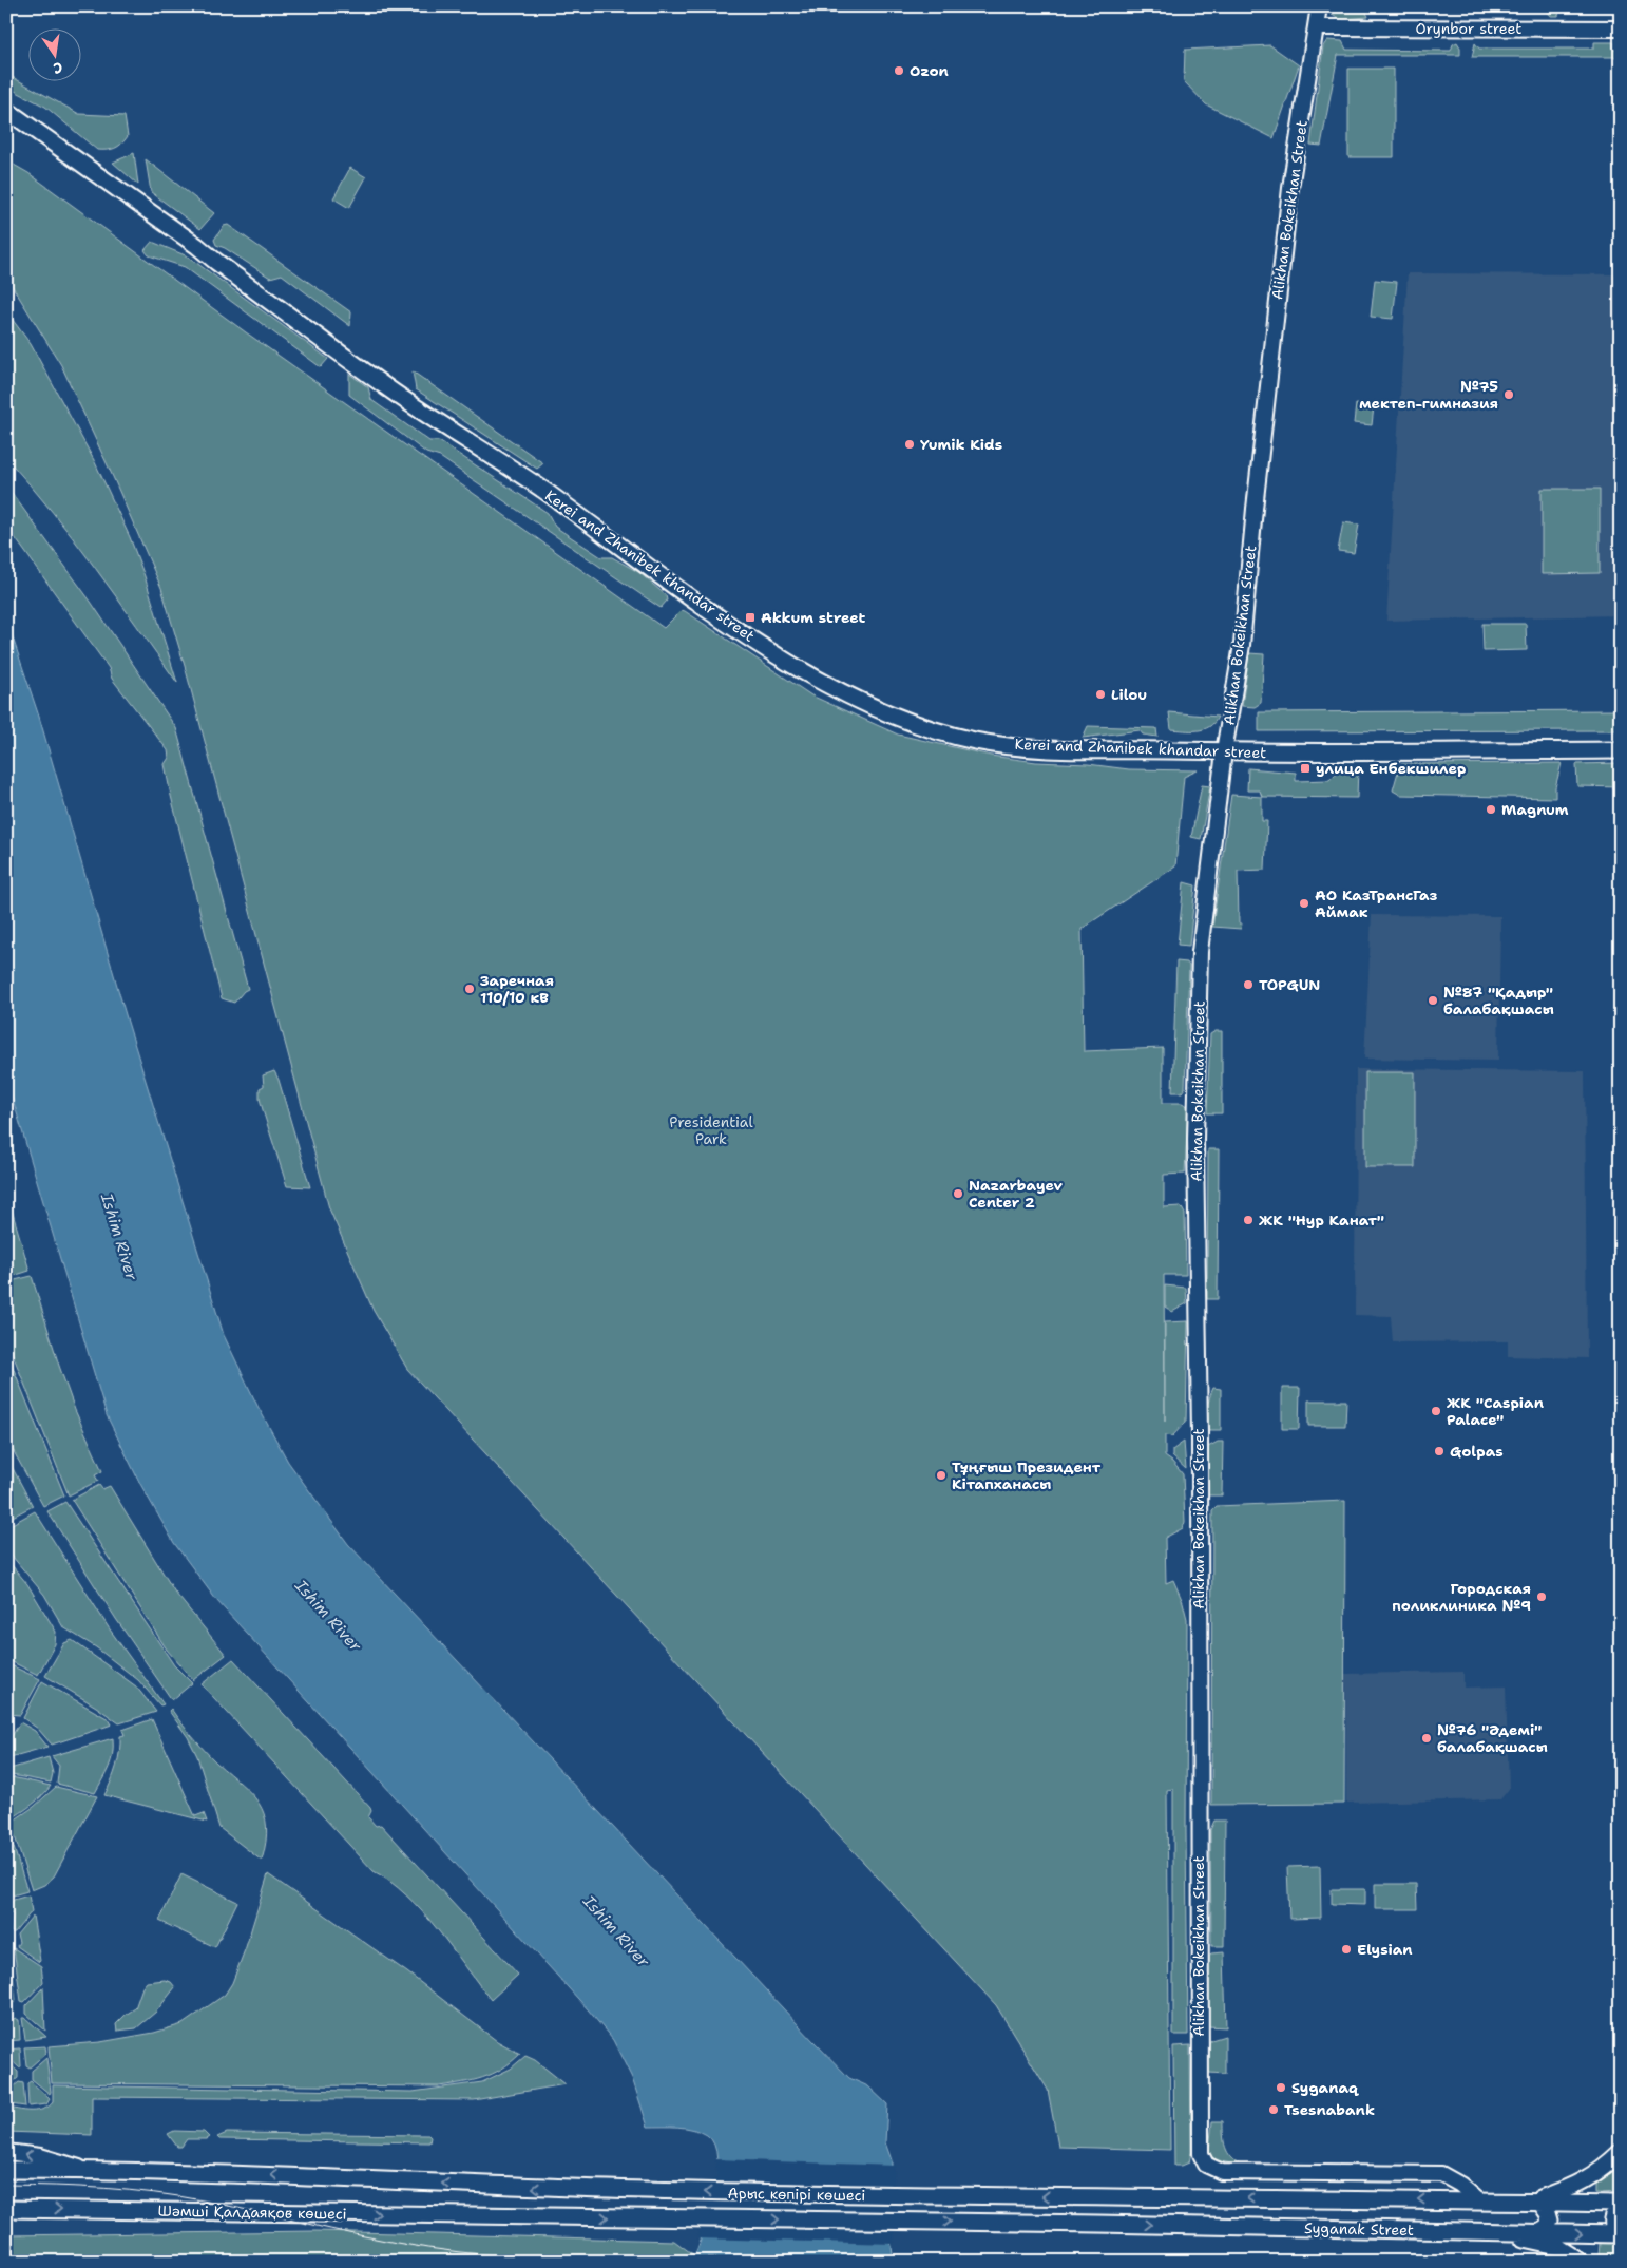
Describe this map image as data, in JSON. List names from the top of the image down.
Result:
{
  "streets": {
    "main road": [
      "Kerei and Zhanibek khandar street",
      "Арыс көпірі көшесі",
      "Шәмші Қалдаяқов көшесі",
      "Syganak Street"
    ],
    "street": ["Orynbor street", "Alikhan Bokeikhan Street"]
  },
  "crossings": [
    ["Orynbor street", "Alikhan Bokeikhan Street"],
    ["Alikhan Bokeikhan Street", "Kerei and Zhanibek khandar street"],
    ["Арыс көпірі көшесі", "Шәмші Қалдаяқов көшесі"],
    ["Арыс көпірі көшесі", "Syganak Street"]
  ],
  "one_way": ["Шәмші Қалдаяқов көшесі"],
  "water": ["Ishim River"],
  "parks": ["Presidential Park"],
  "places": {
    "other": [
      "Ozon",
      "№75 мектеп-гимназия",
      "Yumik Kids",
      "Lilou",
      "Magnum",
      "АО КазТрансГаз Аймак",
      "TOPGUN",
      "Заречная 110/10 кВ",
      "№87 \"Қадыр\" балабақшасы",
      "Nazarbayev Center 2",
      "ЖК \"Нур Канат\"",
      "ЖК \"Caspian Palace\"",
      "Golpas",
      "Тұңғыш Президент Кітапханасы",
      "Городская поликлиника №9",
      "№76 \"Әдемі\" балабақшасы",
      "Elysian",
      "Syganaq",
      "Tsesnabank"
    ],
    "transit": ["Akkum street", "улица Енбекшилер"]
  },
  "north": "bottom"
}
